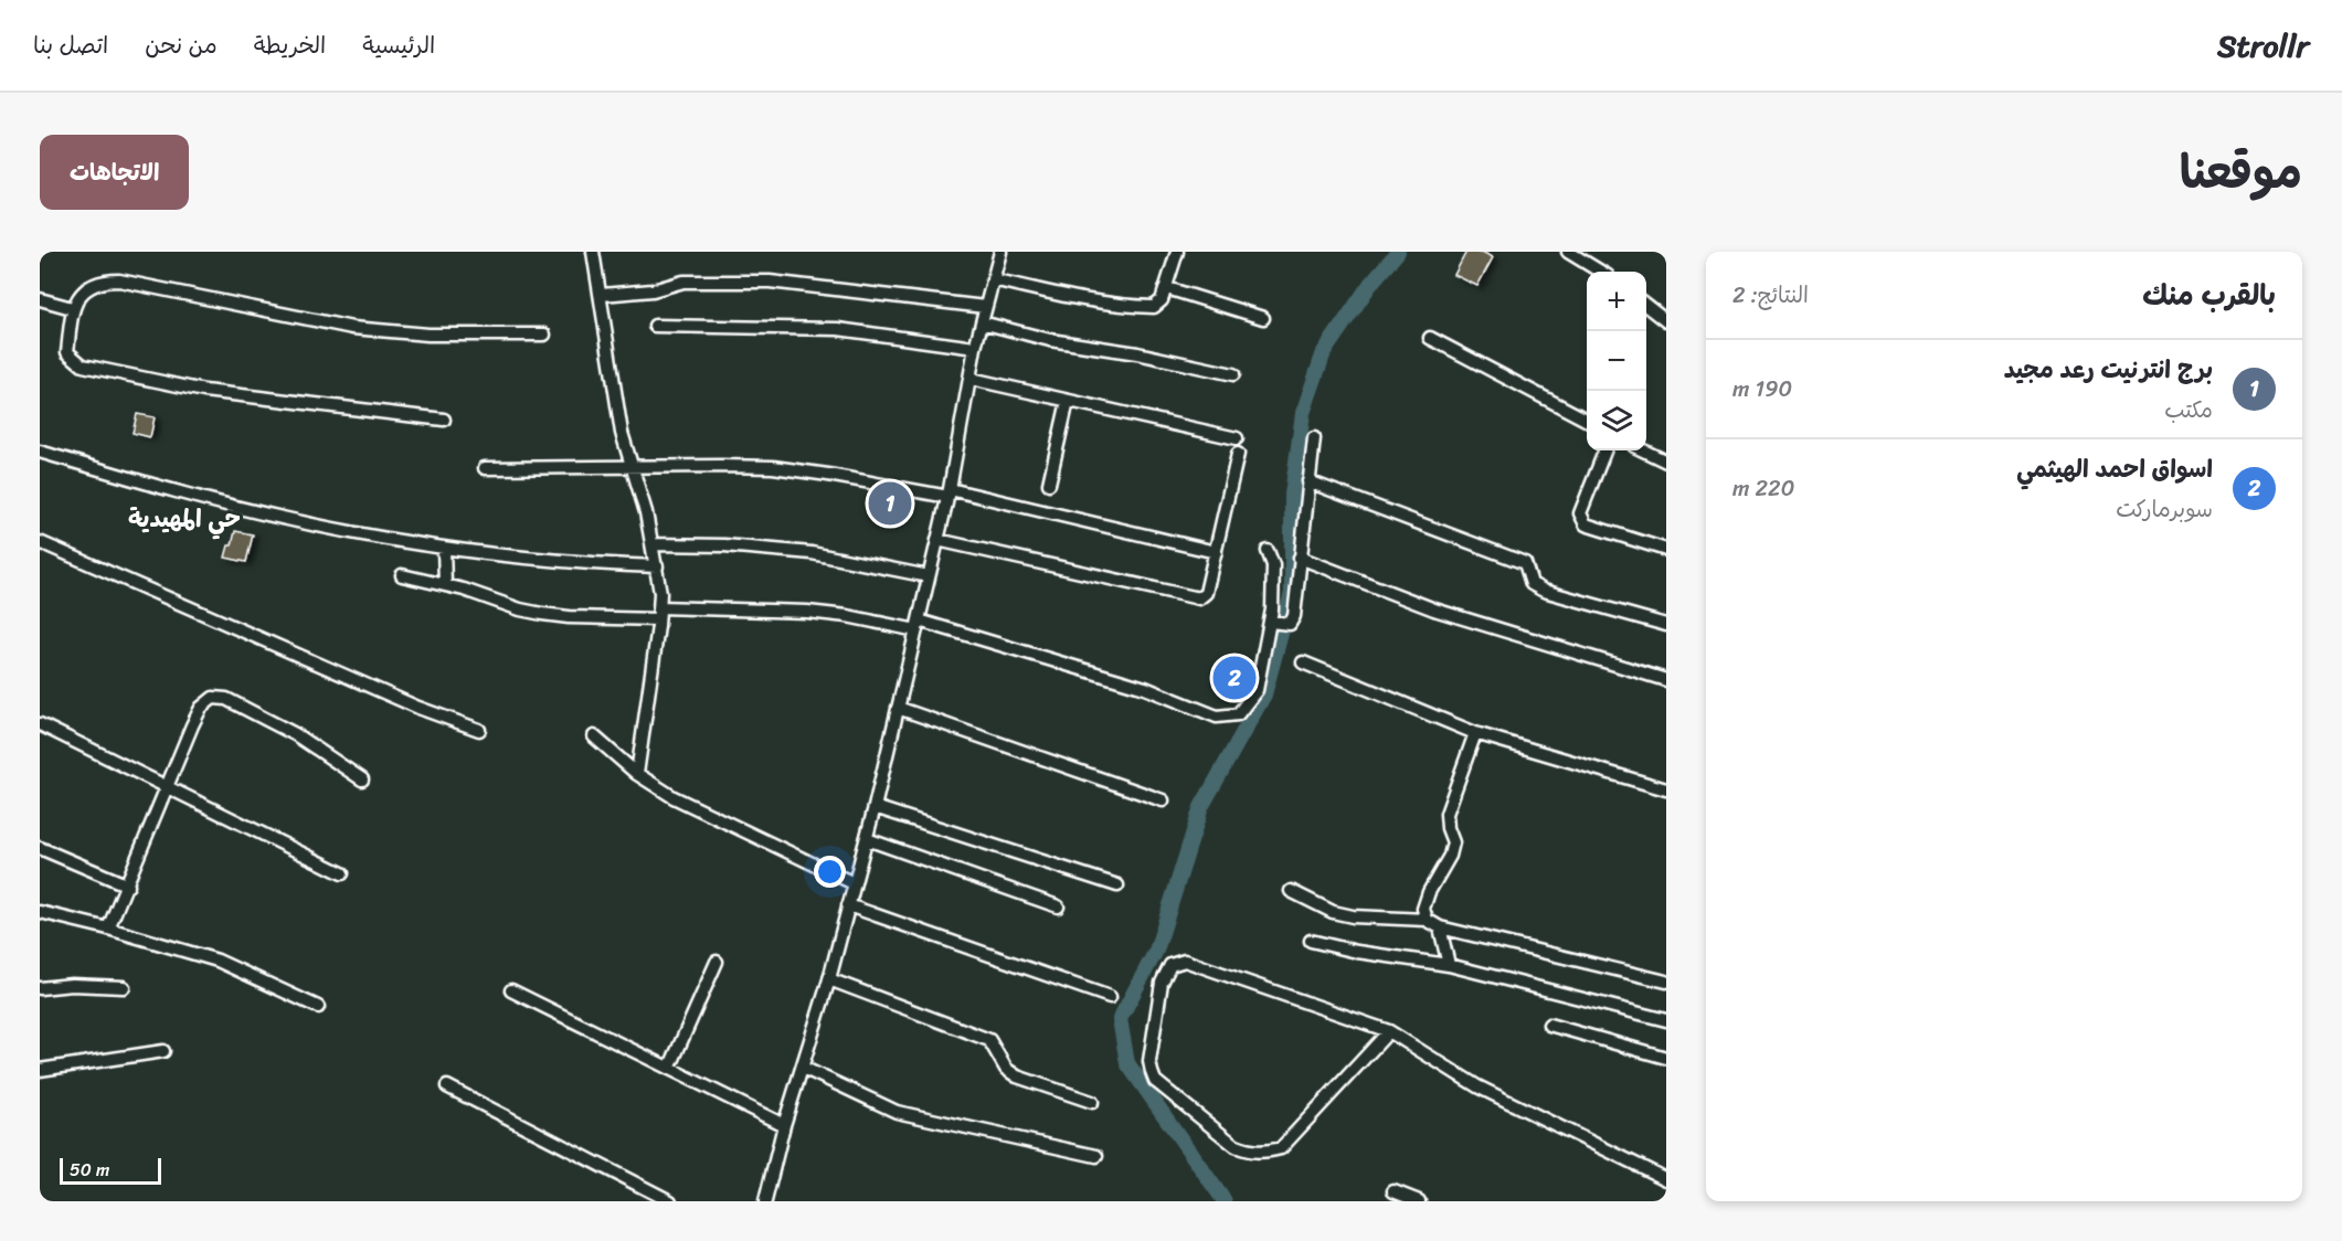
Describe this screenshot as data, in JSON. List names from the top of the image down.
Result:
{
  "districts": ["حي المهيدية"],
  "scale_bar": "50 m",
  "page": {
    "header": "Strollr",
    "nav": [
      "الرئيسية",
      "الخريطة",
      "من نحن",
      "اتصل بنا"
    ],
    "title": "موقعنا",
    "buttons": "الاتجاهات",
    "heading": ["بالقرب منك", "النتائج: 2"],
    "map_buttons": ["+", "−"],
    "list": [
      {
        "mark": "1",
        "name": "برج انترنيت رعد مجيد",
        "note": "مكتب",
        "value": "190 m"
      },
      {
        "mark": "2",
        "name": "اسواق احمد الهيثمي",
        "note": "سوبرماركت",
        "value": "220 m"
      }
    ],
    "pins": ["1", "2"],
    "scale": "50 m"
  }
}
